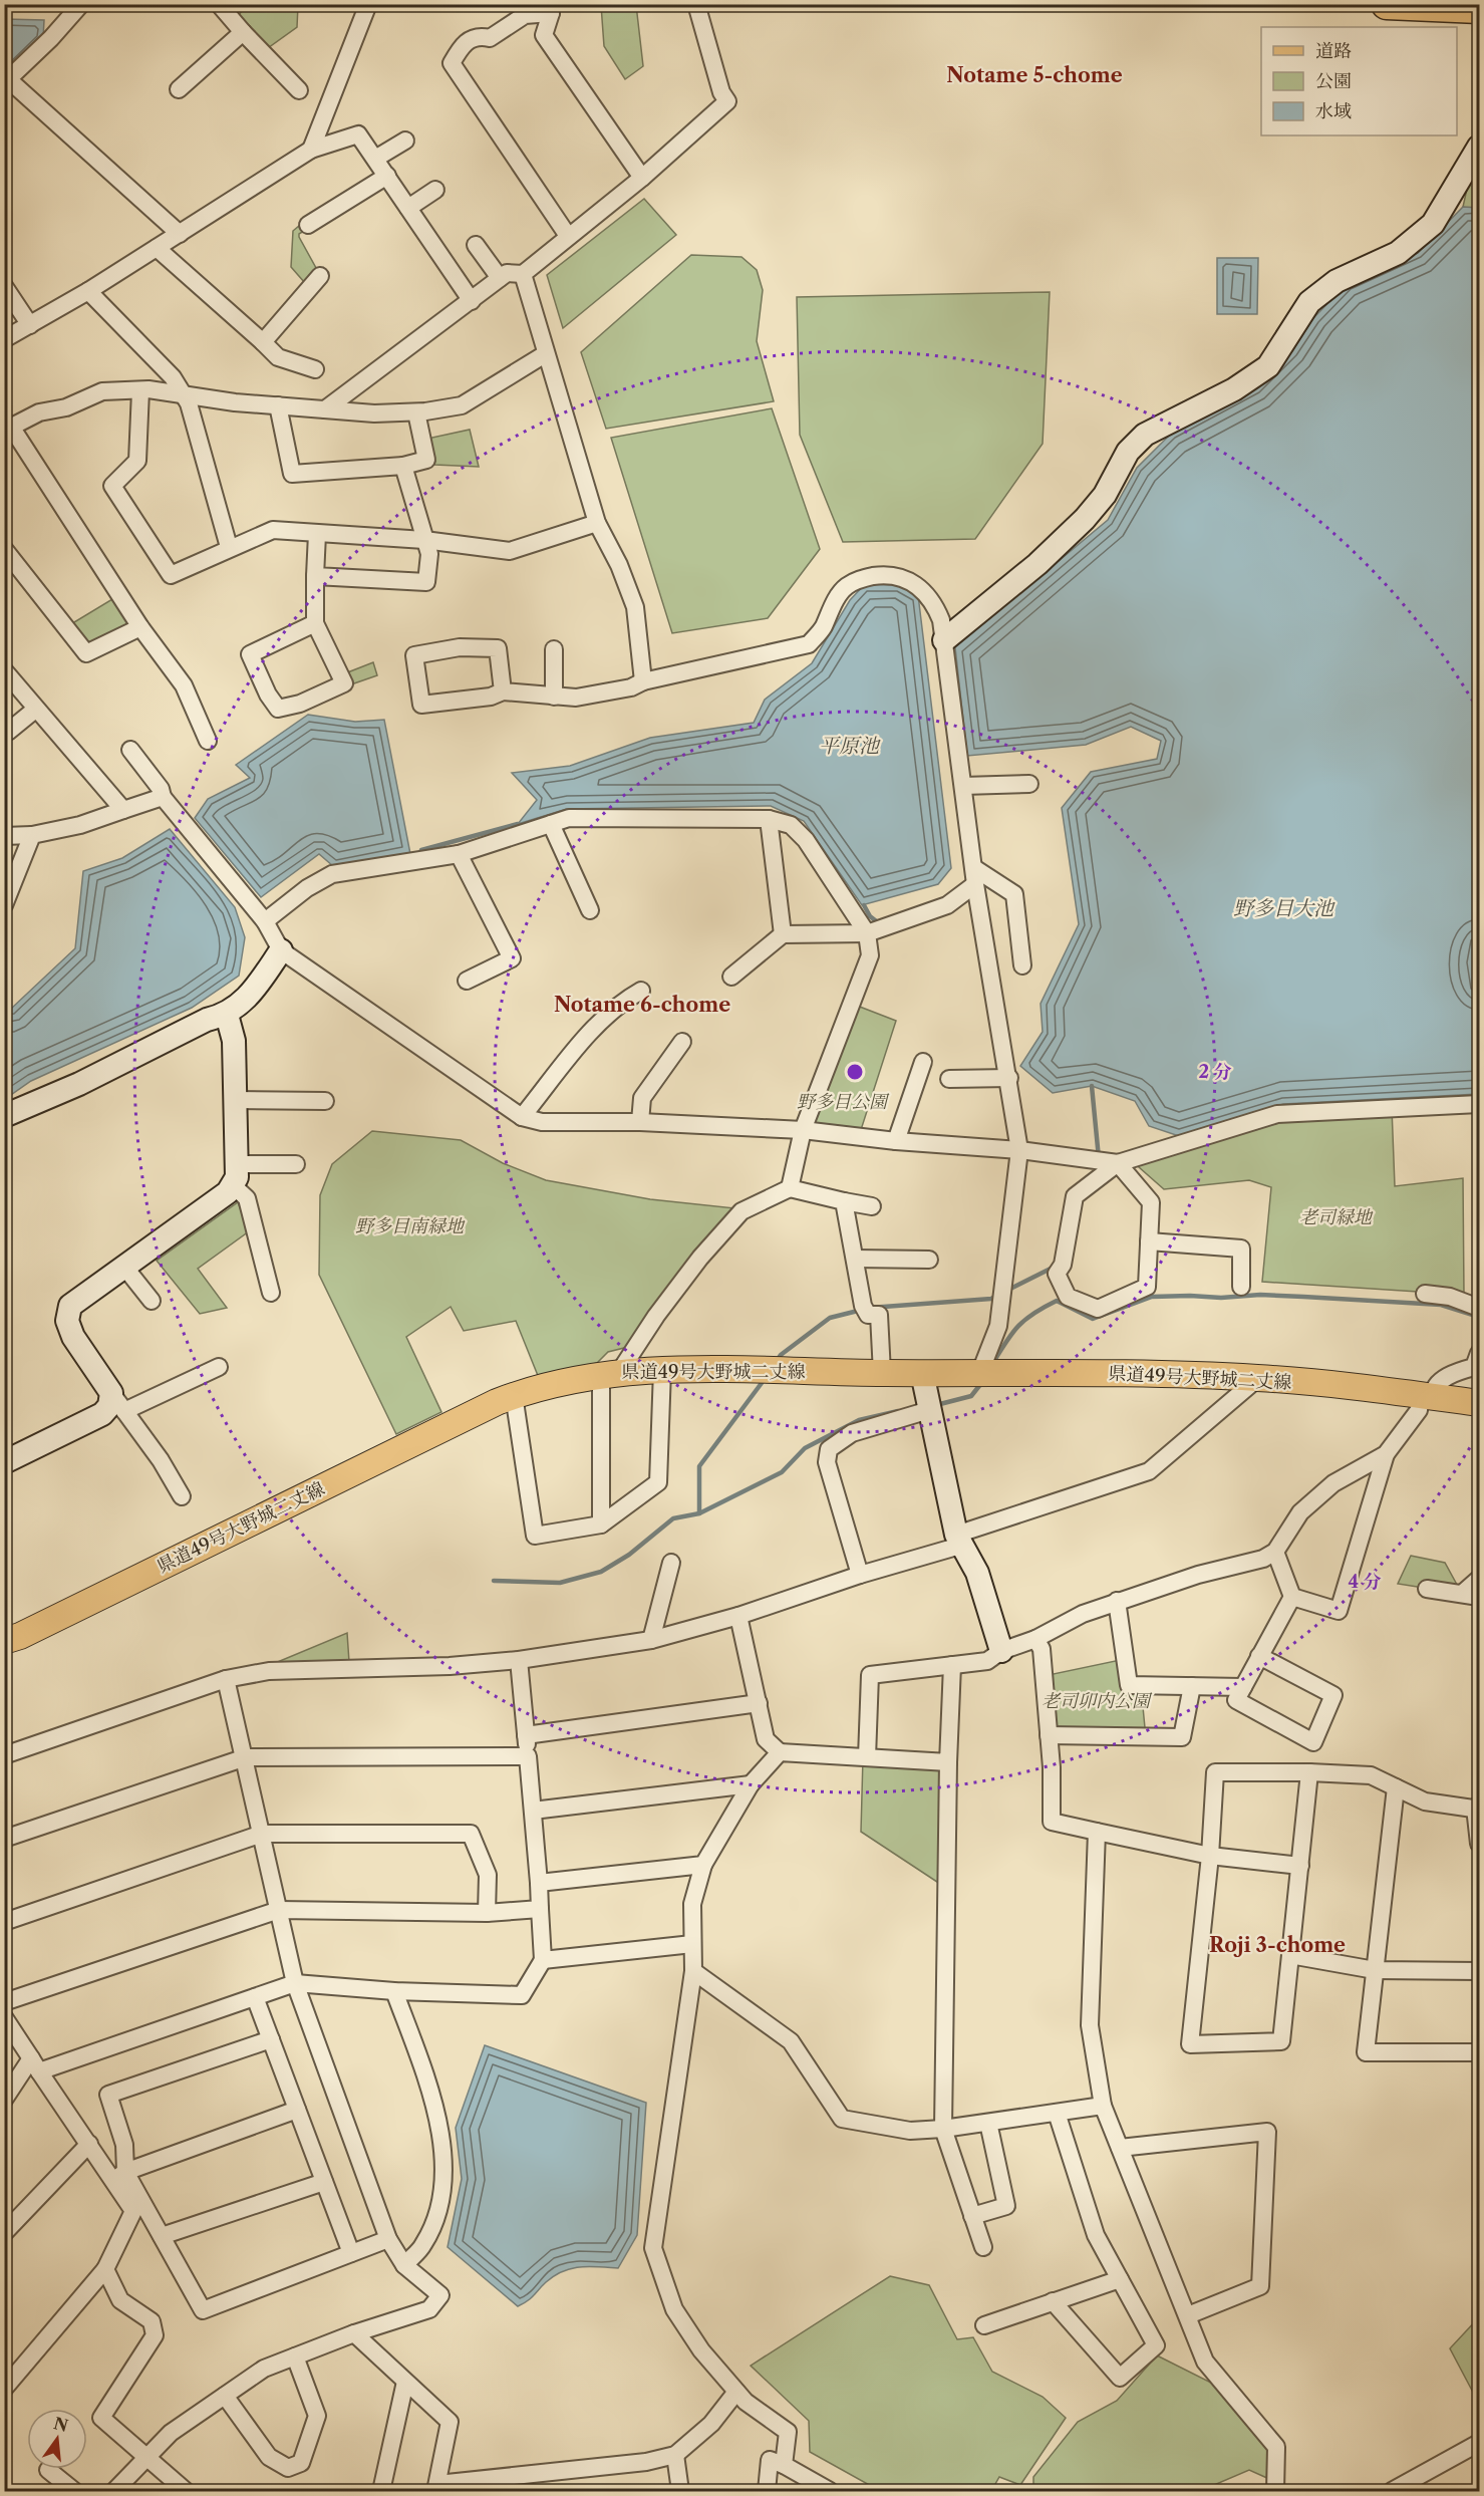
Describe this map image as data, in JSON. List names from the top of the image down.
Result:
{
  "streets": {
    "main road": ["県道49号大野城二丈線"]
  },
  "districts": ["Notame 5-chome", "Notame 6-chome", "Roji 3-chome"],
  "water": ["平原池", "野多目大池"],
  "parks": [
    "野多目公園",
    "老司緑地",
    "野多目南緑地",
    "老司卯内公園"
  ],
  "legend": ["道路", "公園", "水域"],
  "north": "top",
  "rings": ["2 分", "4 分"]
}
